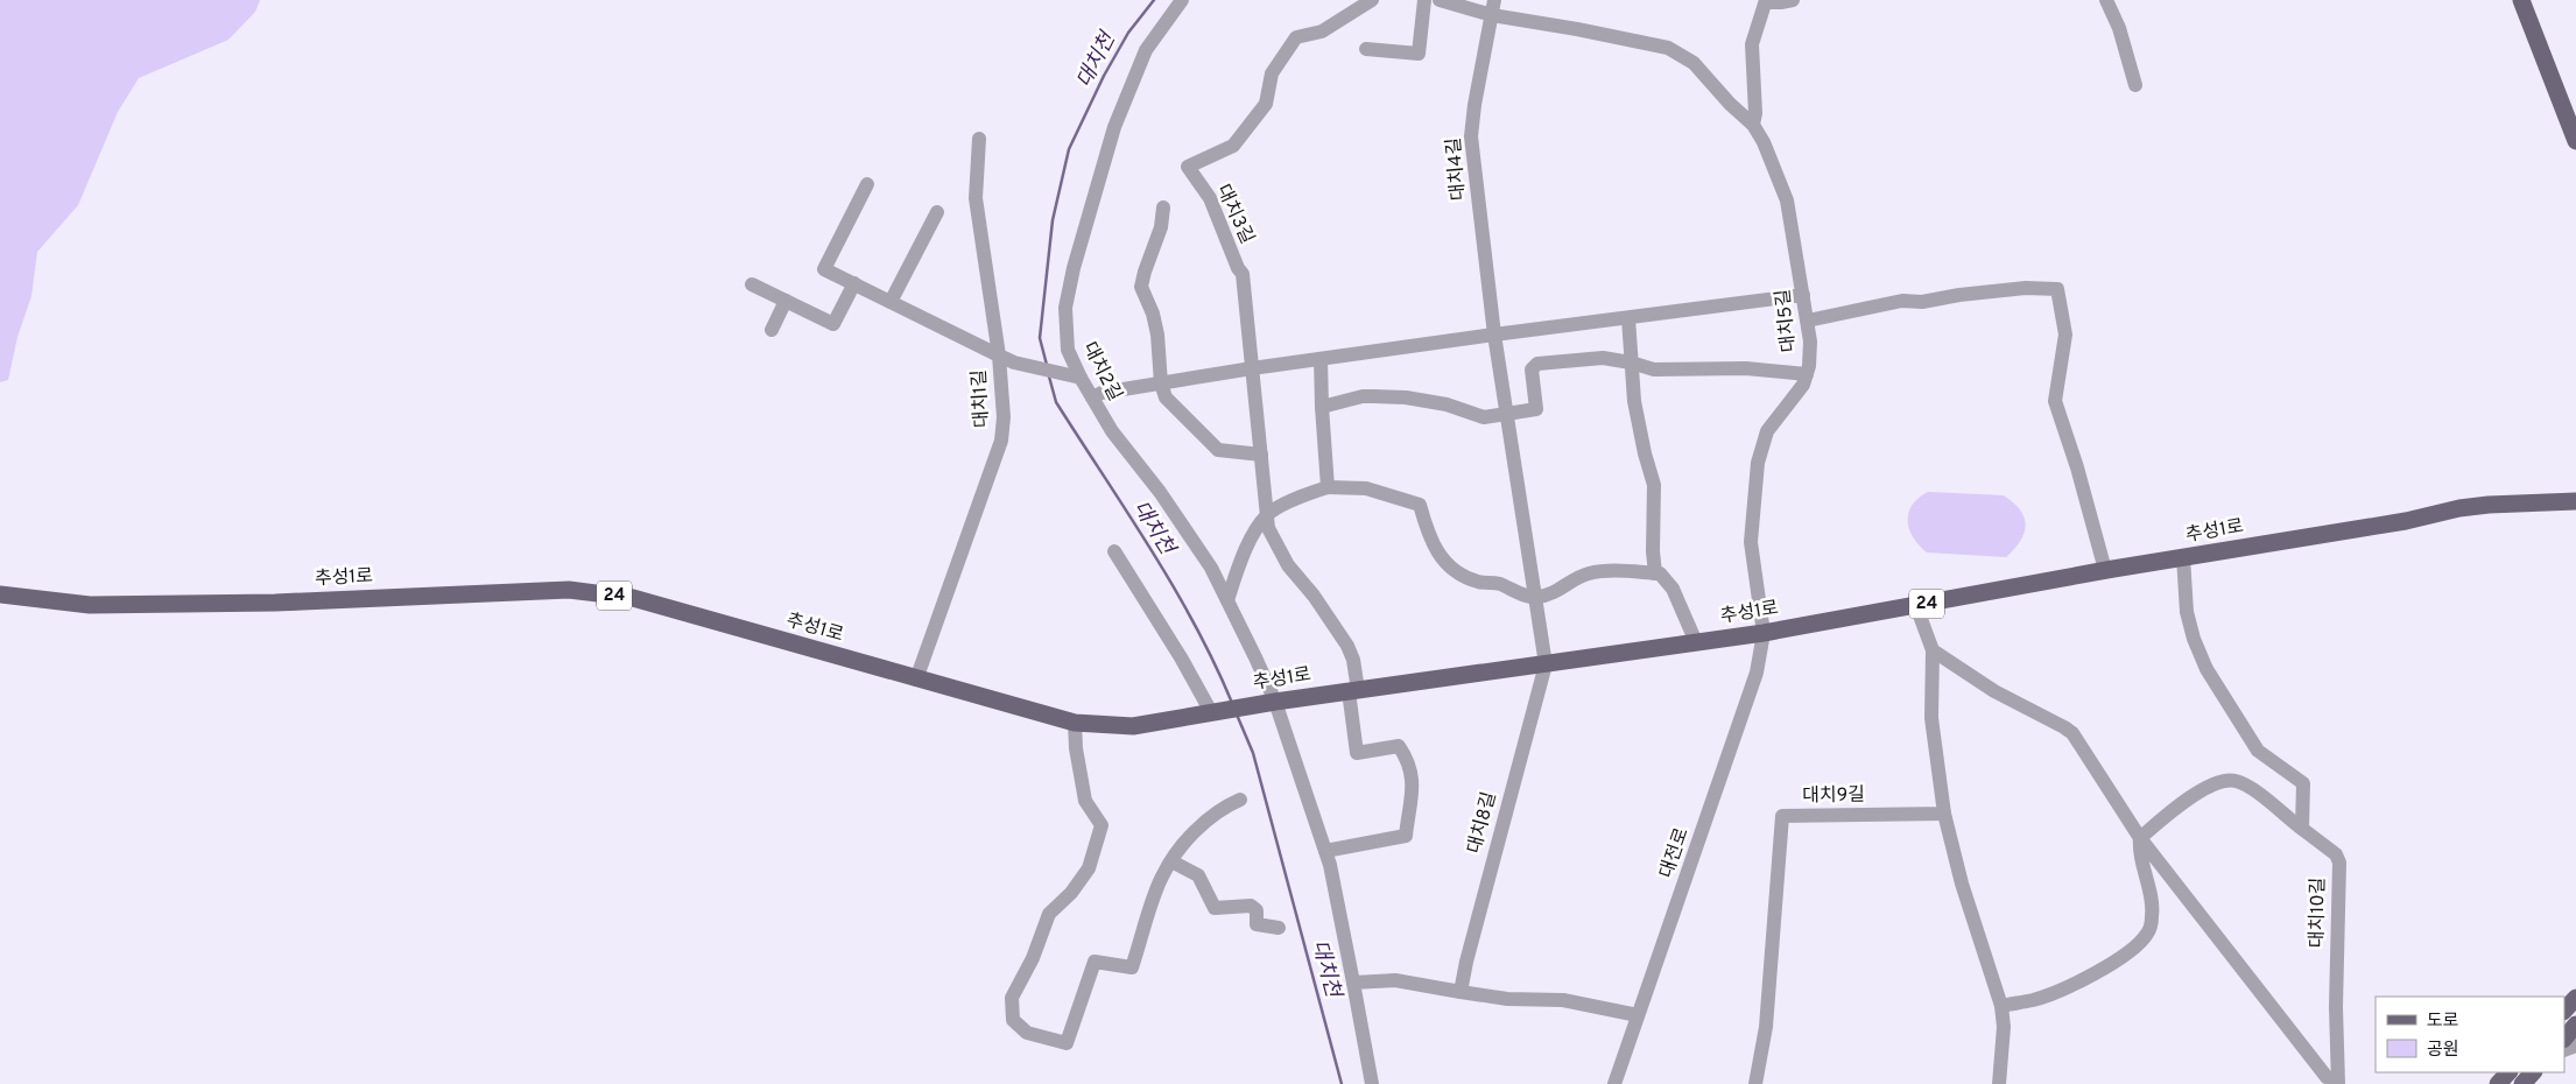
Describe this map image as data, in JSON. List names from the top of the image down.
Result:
{
  "streets": {
    "main road": ["추성1로", "24"],
    "street": [
      "대치4길",
      "대치3길",
      "대치5길",
      "대치2길",
      "대치1길",
      "대치9길",
      "대치8길",
      "대전로",
      "대치10길"
    ]
  },
  "crossings": [
    ["대치4길", "추성1로"],
    ["대치4길", "대치8길"],
    ["대치3길", "추성1로"],
    ["대치5길", "추성1로"],
    ["대치5길", "대전로"],
    ["대치2길", "추성1로"],
    ["대치1길", "추성1로"],
    ["추성1로", "대치8길"],
    ["추성1로", "대전로"]
  ],
  "water": ["대치천"],
  "legend": ["도로", "공원"]
}
